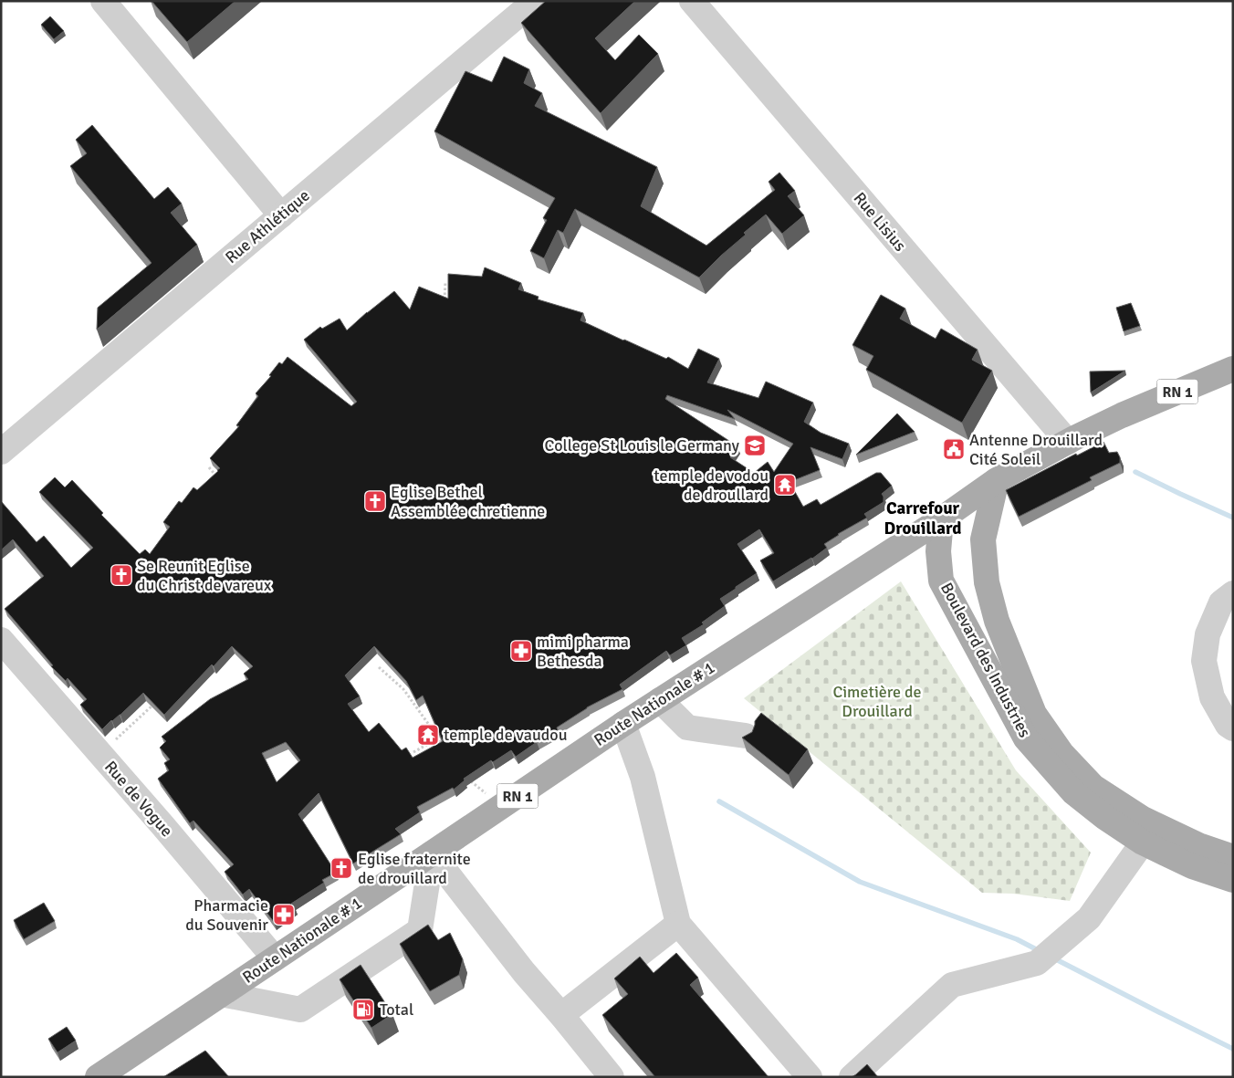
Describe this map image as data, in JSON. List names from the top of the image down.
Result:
{
  "streets": {
    "main road": ["RN 1", "Boulevard des Industries", "Route Nationale # 1"],
    "street": ["Rue Lisius", "Rue Athlétique", "Rue de Vogue"]
  },
  "crossings": [
    ["Rue Lisius", "Route Nationale # 1"],
    ["Boulevard des Industries", "Route Nationale # 1"],
    ["Route Nationale # 1", "Rue de Vogue"]
  ],
  "districts": ["Carrefour Drouillard"],
  "parks": ["Cimetière de Drouillard"],
  "places": {
    "school or university": ["College St Louis le Germany"],
    "public building": ["Antenne Drouillard Cité Soleil"],
    "temple": ["temple de vodou de droullard", "temple de vaudou"],
    "church": ["Eglise Bethel Assemblée chretienne", "Se Reunit Eglise du Christ de vareux", "Eglise fraternite de drouillard"],
    "pharmacy": ["mimi pharma Bethesda", "Pharmacie du Souvenir"],
    "fuel station": ["Total"]
  }
}
